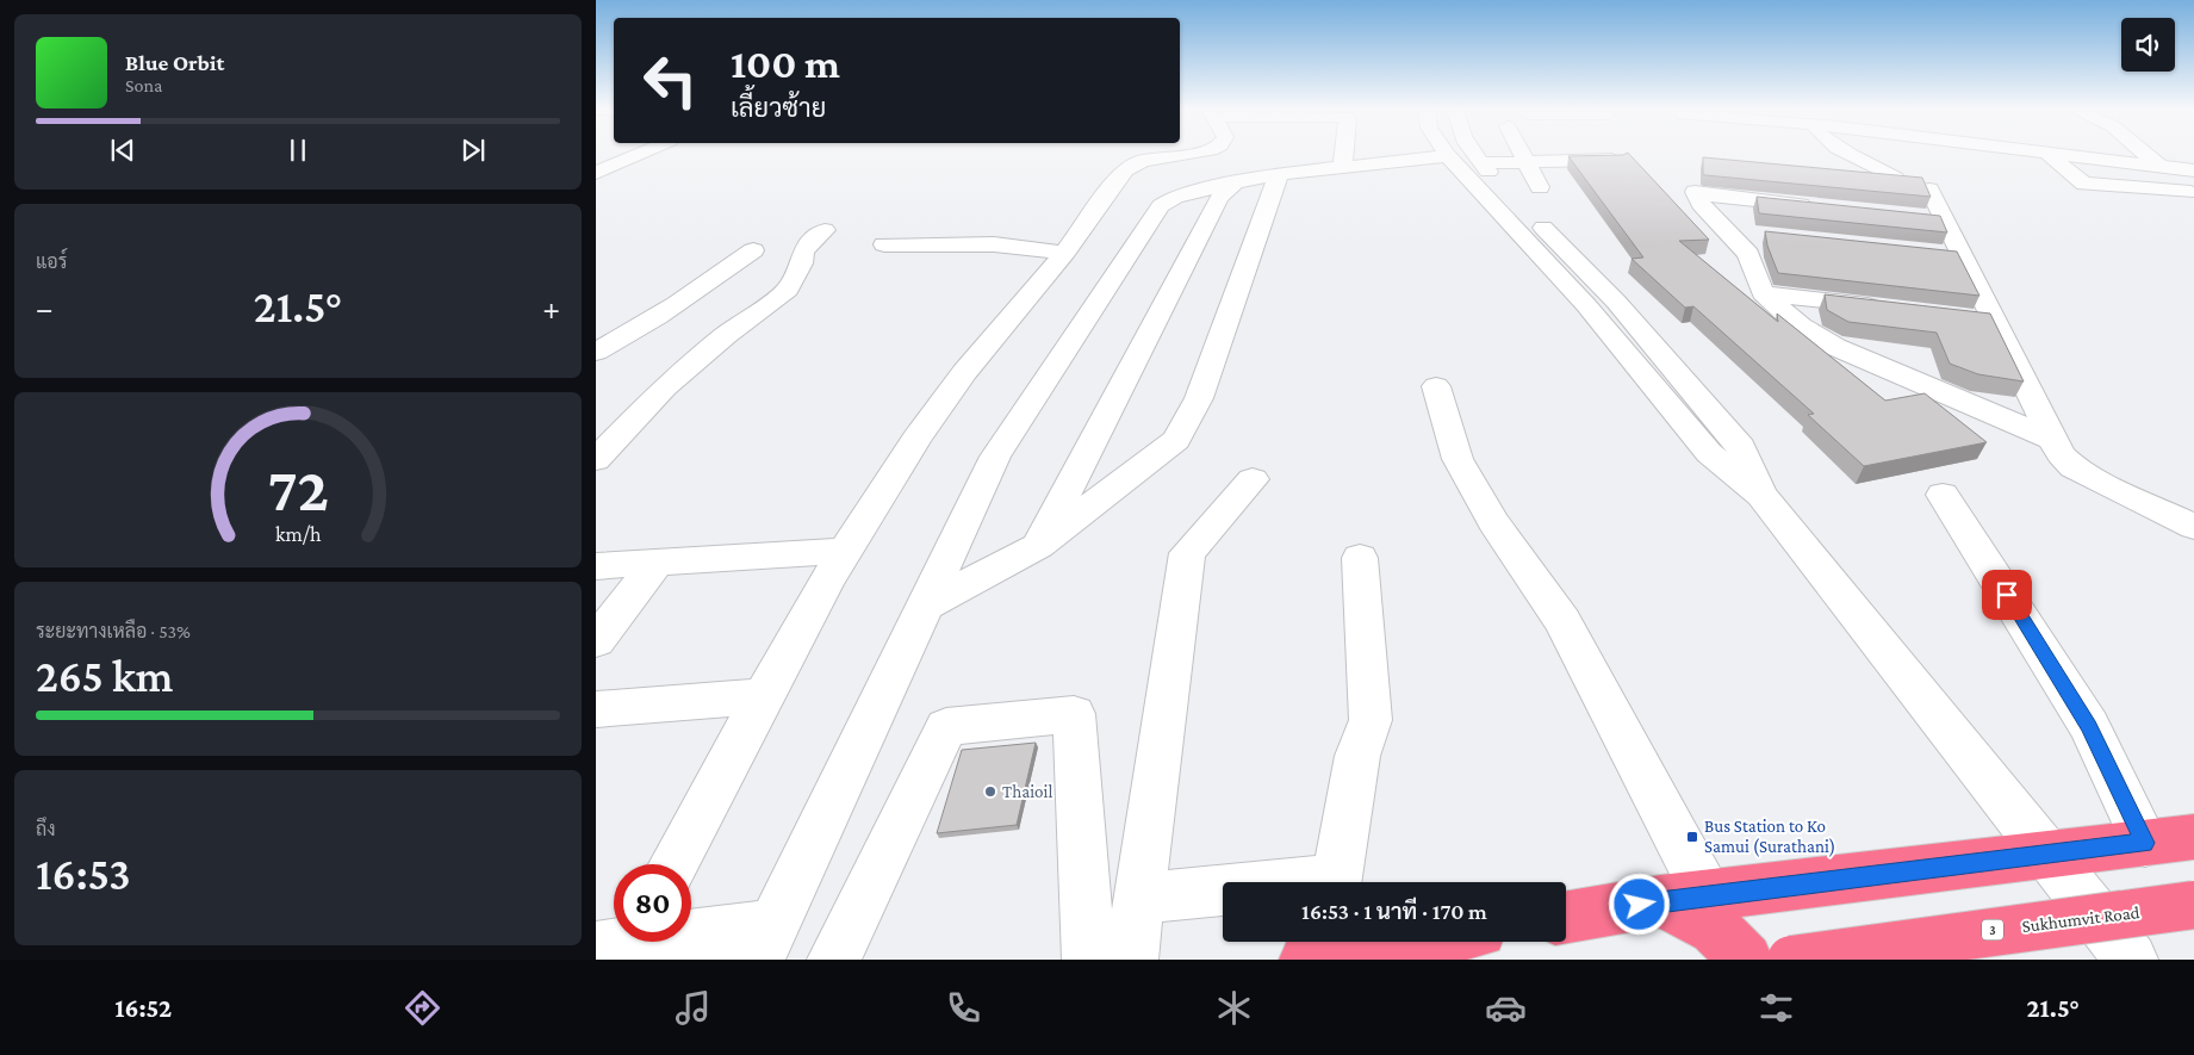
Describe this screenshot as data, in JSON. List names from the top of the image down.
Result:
{
  "streets": {
    "highway": ["Sukhumvit Road", "3"]
  },
  "places": {
    "other": ["Thaioil"],
    "transit": ["Bus Station to Ko Samui (Surathani)"]
  },
  "page": {
    "turn": ["100 m", "เลี้ยวซ้าย"],
    "song": ["Blue Orbit", "Sona"],
    "tile": [
      "แอร์",
      ["ระยะทางเหลือ · 53%", "265 km"],
      ["ถึง", "16:53"]
    ],
    "heat": ["−", "21.5°", "+"],
    "limit": "80",
    "trip": "16:53 · 1 นาที · 170 m",
    "tabs": ["16:52", "21.5°"],
    "gauge": ["72", "km/h"]
  }
}
